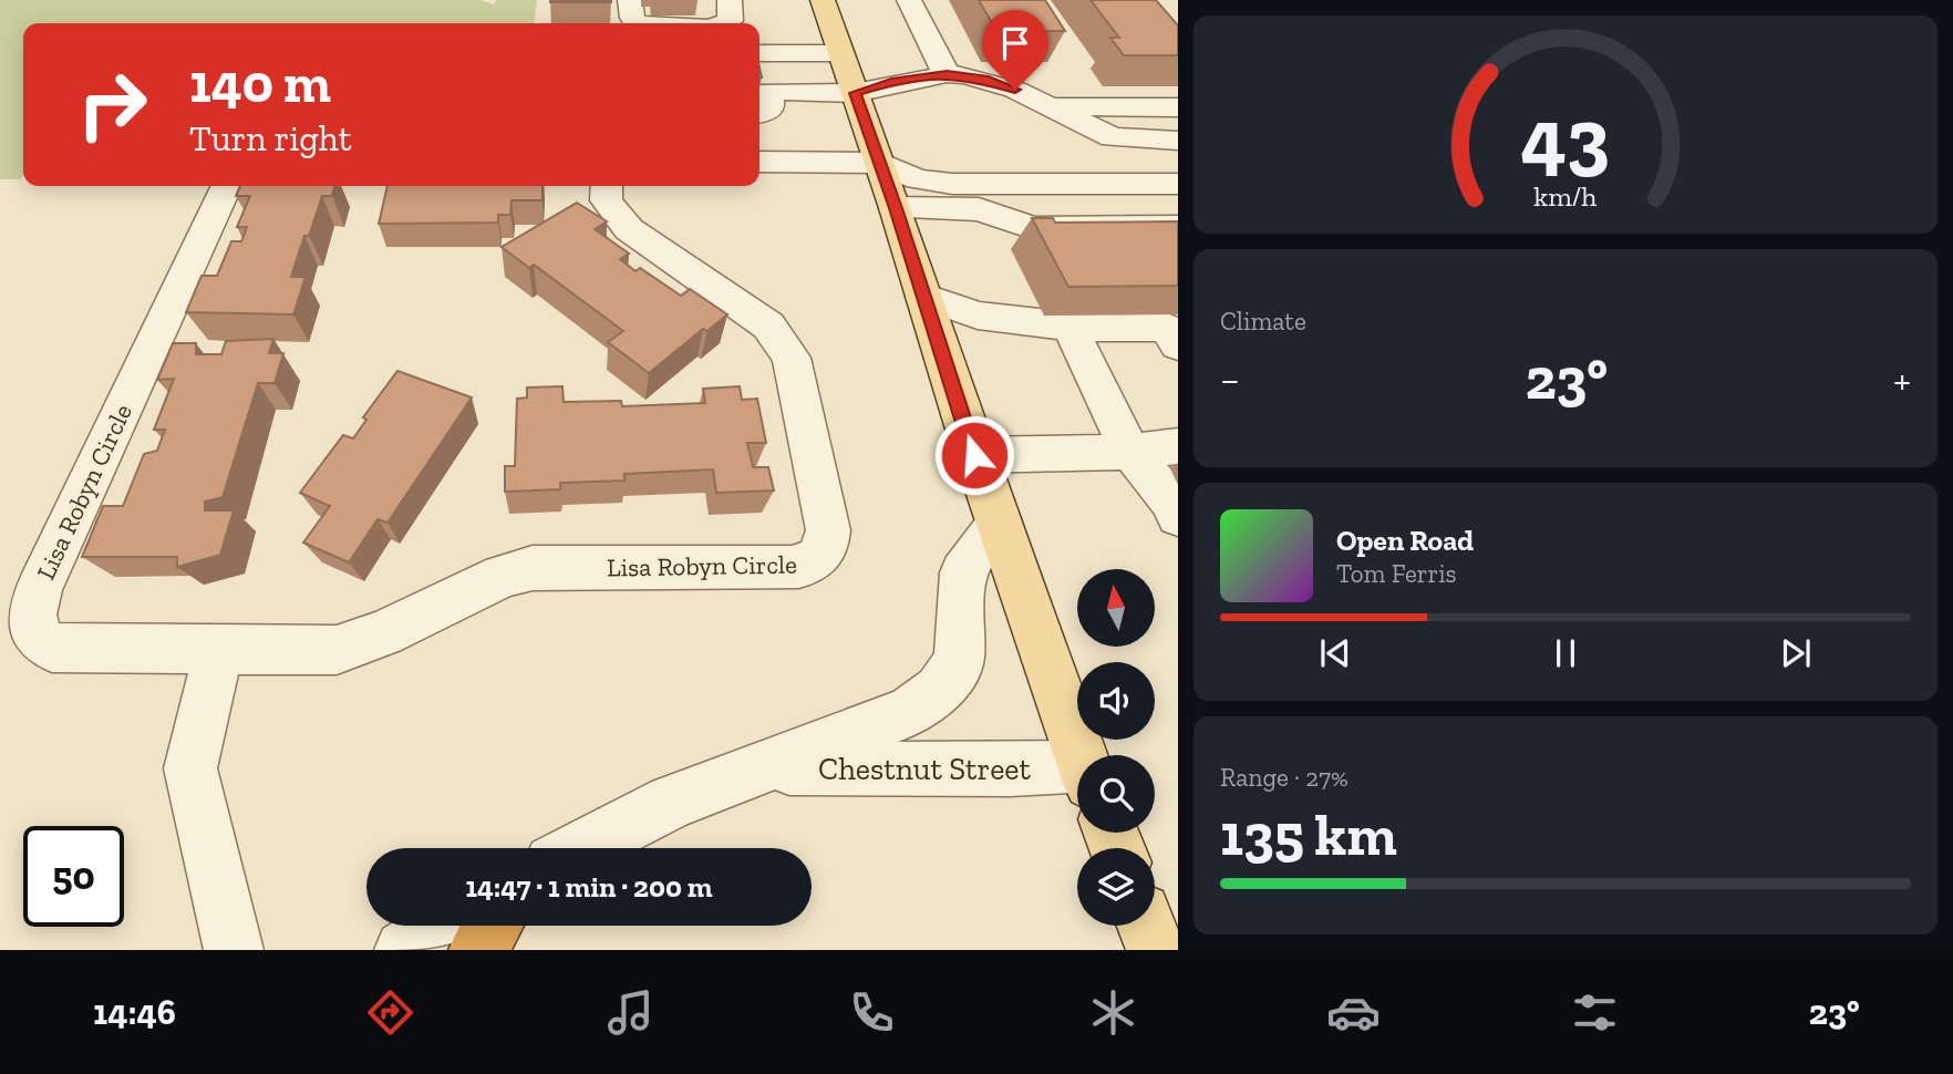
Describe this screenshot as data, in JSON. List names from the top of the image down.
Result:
{
  "streets": {
    "street": ["Lisa Robyn Circle", "Chestnut Street"]
  },
  "north": "top",
  "page": {
    "turn": ["140 m", "Turn right"],
    "tile": [
      "Climate",
      ["Range · 27%", "135 km"]
    ],
    "heat": ["−", "23°", "+"],
    "song": ["Open Road", "Tom Ferris"],
    "limit": "50",
    "trip": "14:47 · 1 min · 200 m",
    "tabs": ["14:46", "23°"],
    "gauge": ["43", "km/h"]
  }
}
